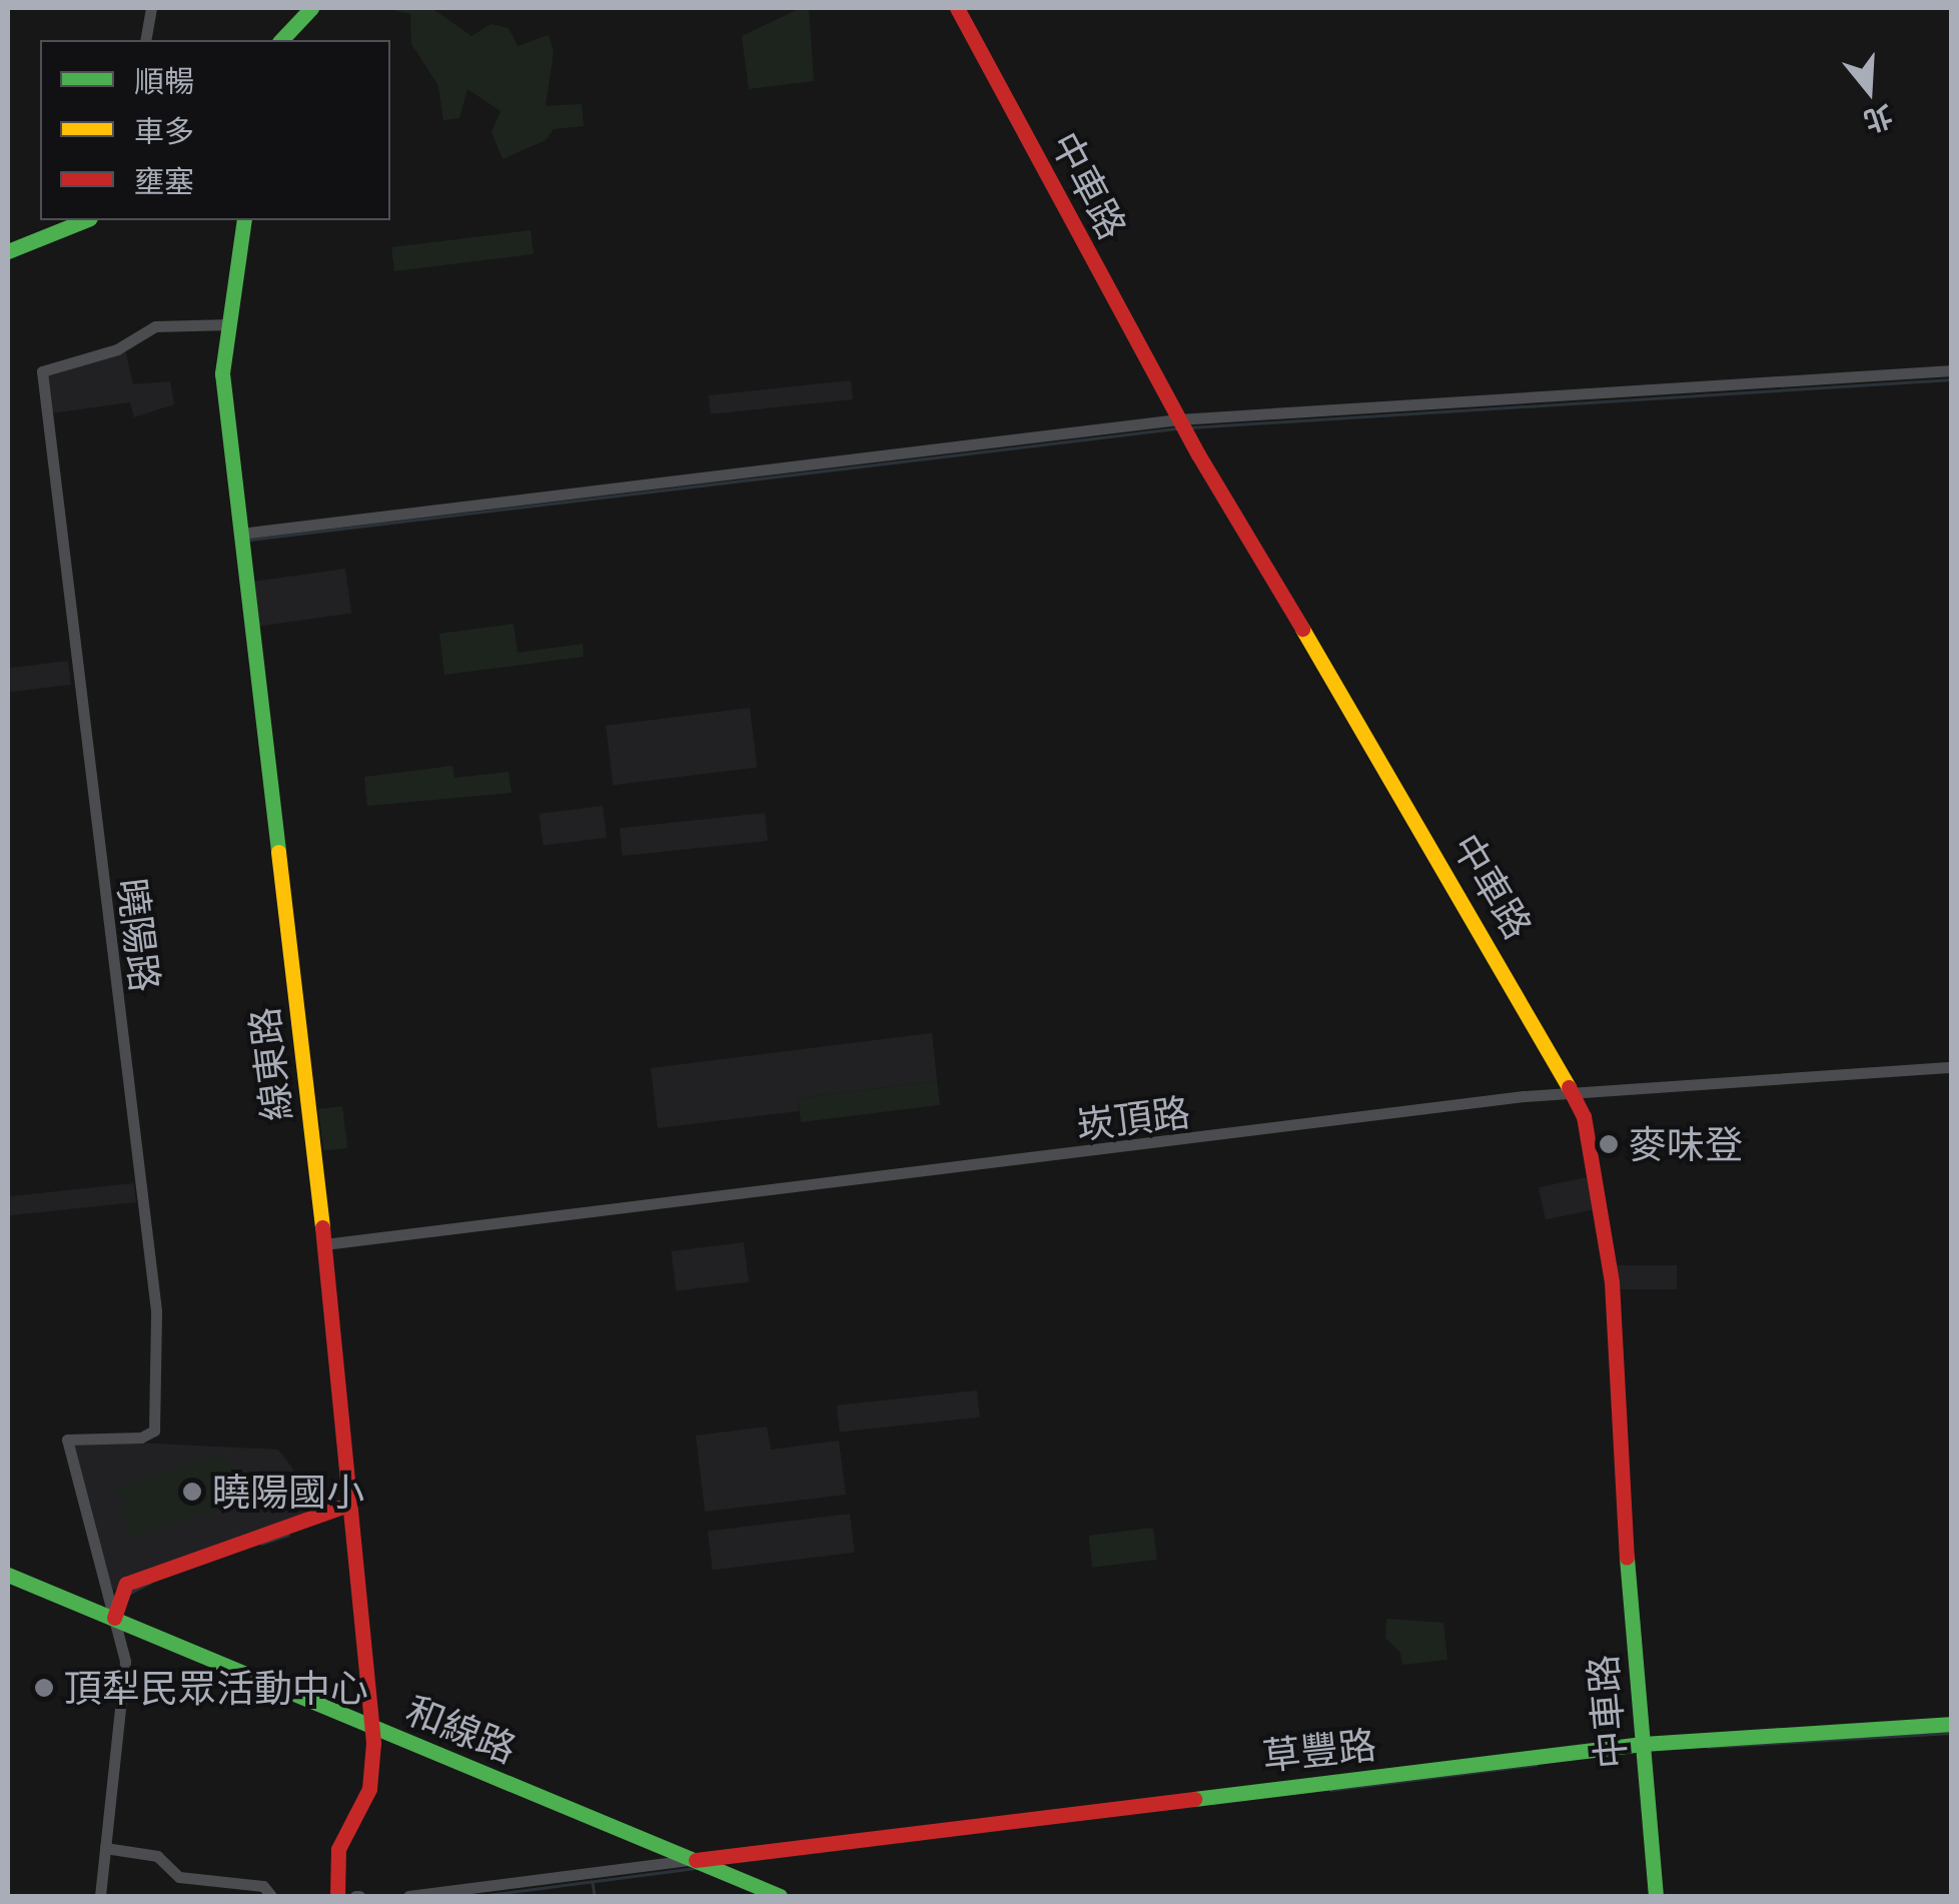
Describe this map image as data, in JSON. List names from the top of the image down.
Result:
{
  "streets": {
    "street": [
      "中車路",
      "曉陽路",
      "線東路",
      "崁頂路",
      "和線路",
      "草豐路"
    ]
  },
  "crossings": [
    ["中車路", "崁頂路"],
    ["中車路", "草豐路"],
    ["曉陽路", "線東路"],
    ["曉陽路", "和線路"],
    ["線東路", "崁頂路"],
    ["線東路", "和線路"],
    ["和線路", "草豐路"]
  ],
  "places": ["麥味登", "曉陽國小", "頂犁民眾活動中心"],
  "legend": ["順暢", "車多", "壅塞"],
  "north": "bottom"
}
